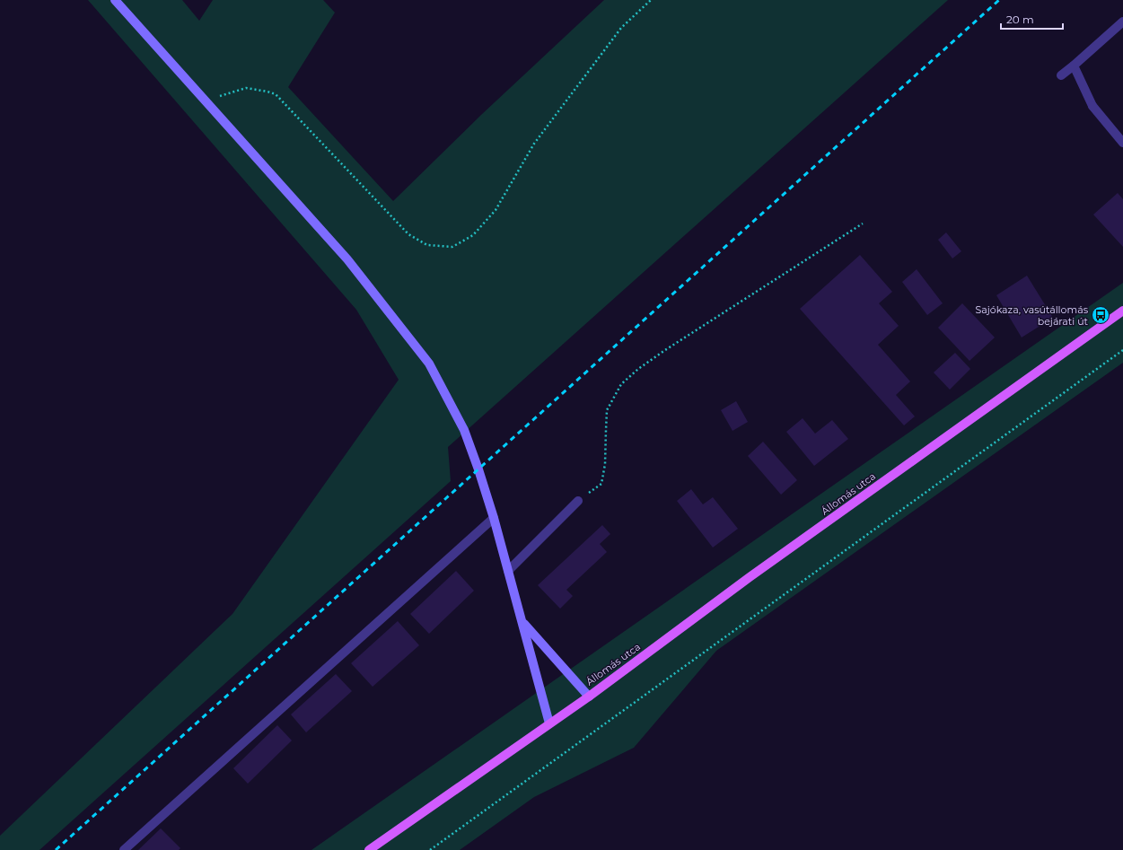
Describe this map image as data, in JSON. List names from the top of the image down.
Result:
{
  "streets": {
    "main road": ["Állomás utca"]
  },
  "places": {
    "bus stop": ["Sajókaza, vasútállomás bejárati út"]
  },
  "scale_bar": "20 m"
}
